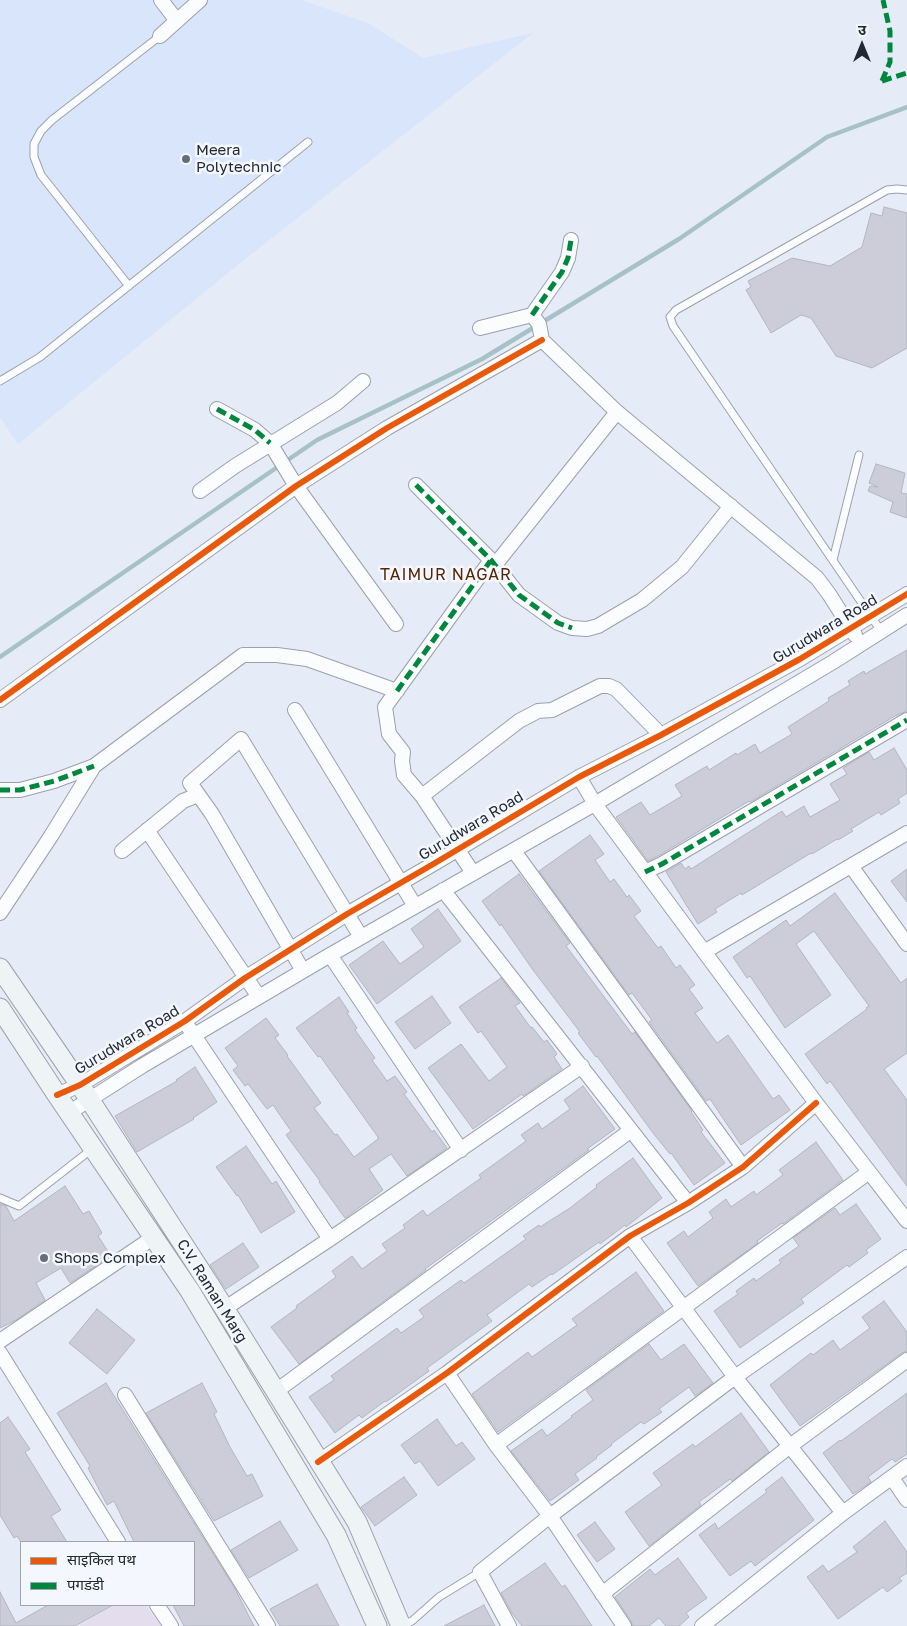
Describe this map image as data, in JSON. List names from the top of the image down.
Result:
{
  "streets": {
    "main road": ["C.V. Raman Marg"],
    "street": ["Gurudwara Road"]
  },
  "crossings": [
    ["Gurudwara Road", "C.V. Raman Marg"]
  ],
  "districts": ["TAIMUR NAGAR"],
  "places": ["Meera Polytechnic", "Shops Complex"],
  "legend": ["साइकिल पथ", "पगडंडी"],
  "north": "top"
}
